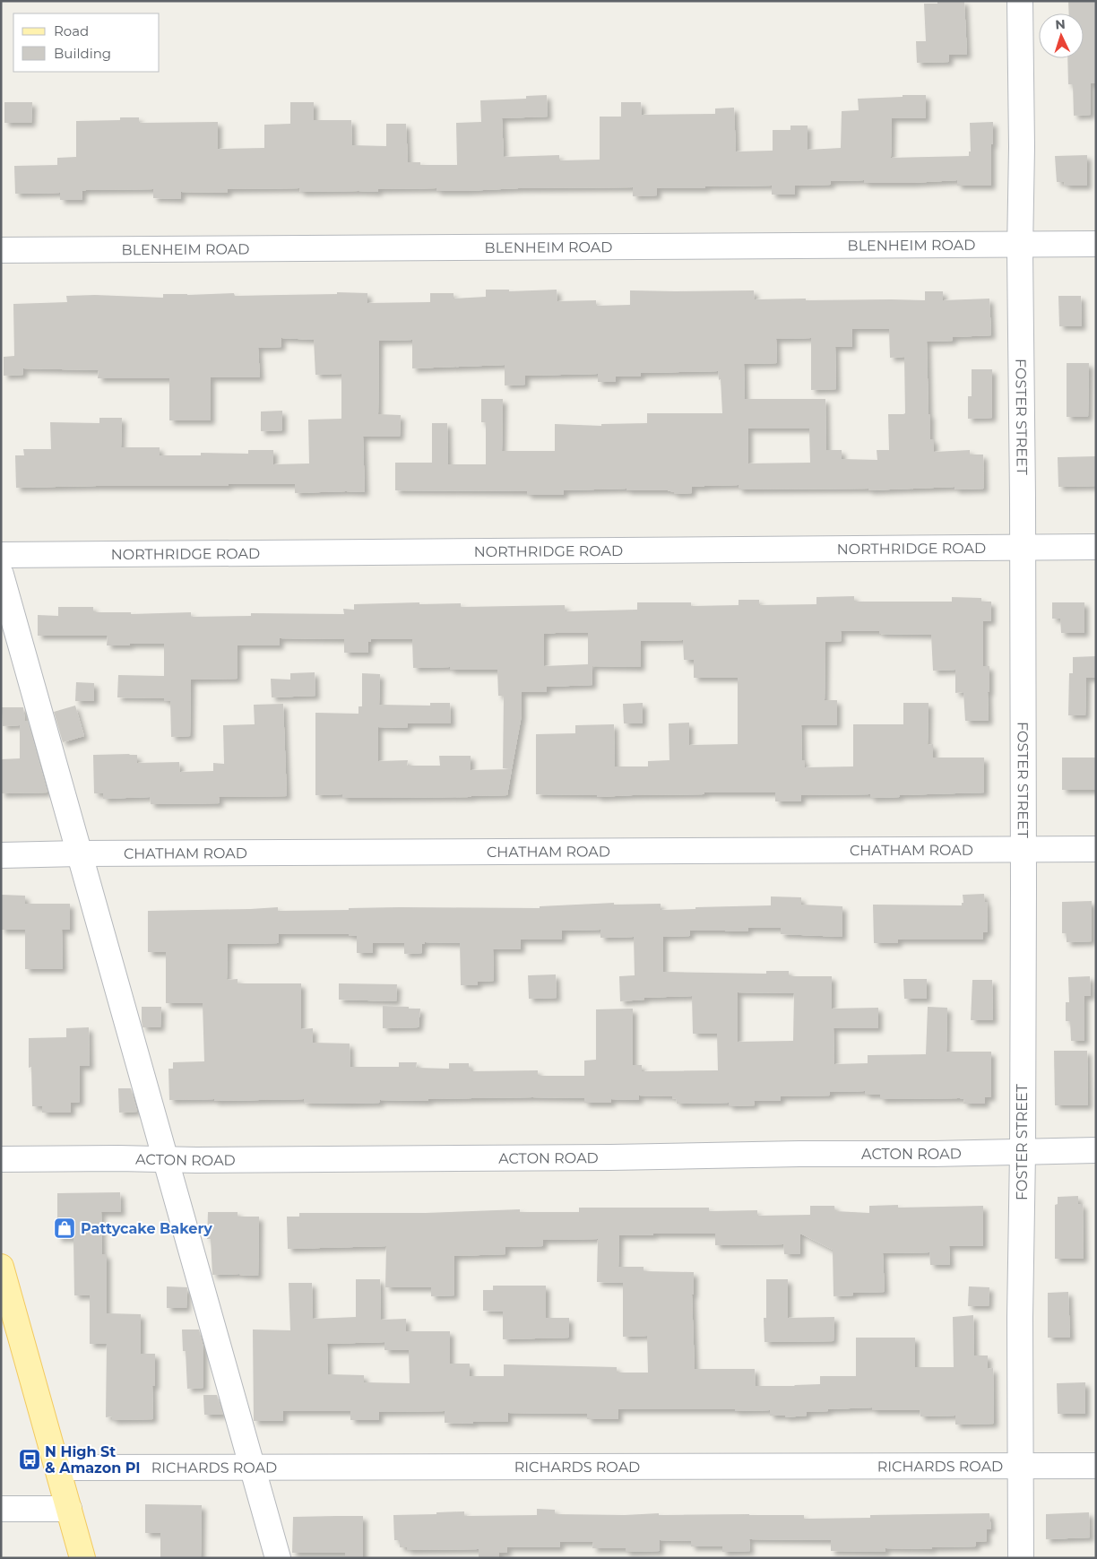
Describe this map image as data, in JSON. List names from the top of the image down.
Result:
{
  "streets": {
    "street": [
      "BLENHEIM ROAD",
      "FOSTER STREET",
      "NORTHRIDGE ROAD",
      "CHATHAM ROAD",
      "ACTON ROAD",
      "RICHARDS ROAD"
    ]
  },
  "crossings": [
    ["BLENHEIM ROAD", "FOSTER STREET"],
    ["FOSTER STREET", "NORTHRIDGE ROAD"],
    ["FOSTER STREET", "CHATHAM ROAD"],
    ["FOSTER STREET", "ACTON ROAD"],
    ["FOSTER STREET", "RICHARDS ROAD"]
  ],
  "places": {
    "shop": ["Pattycake Bakery"],
    "bus stop": ["N High St & Amazon Pl"]
  },
  "legend": ["Road", "Building"],
  "north": "top"
}
